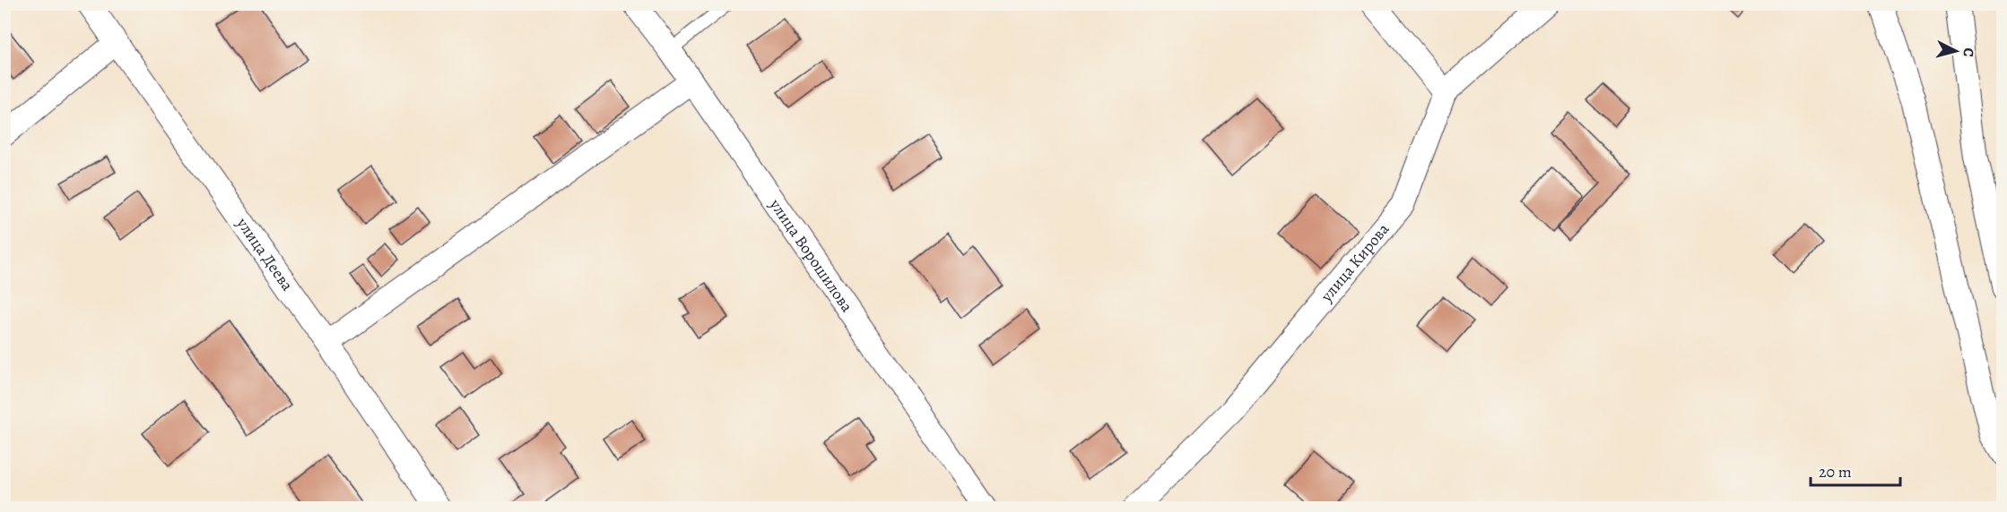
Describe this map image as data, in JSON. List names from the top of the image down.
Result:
{
  "streets": {
    "street": ["улица Деева", "улица Ворошилова", "улица Кирова"]
  },
  "scale_bar": "20 m",
  "north": "right"
}
